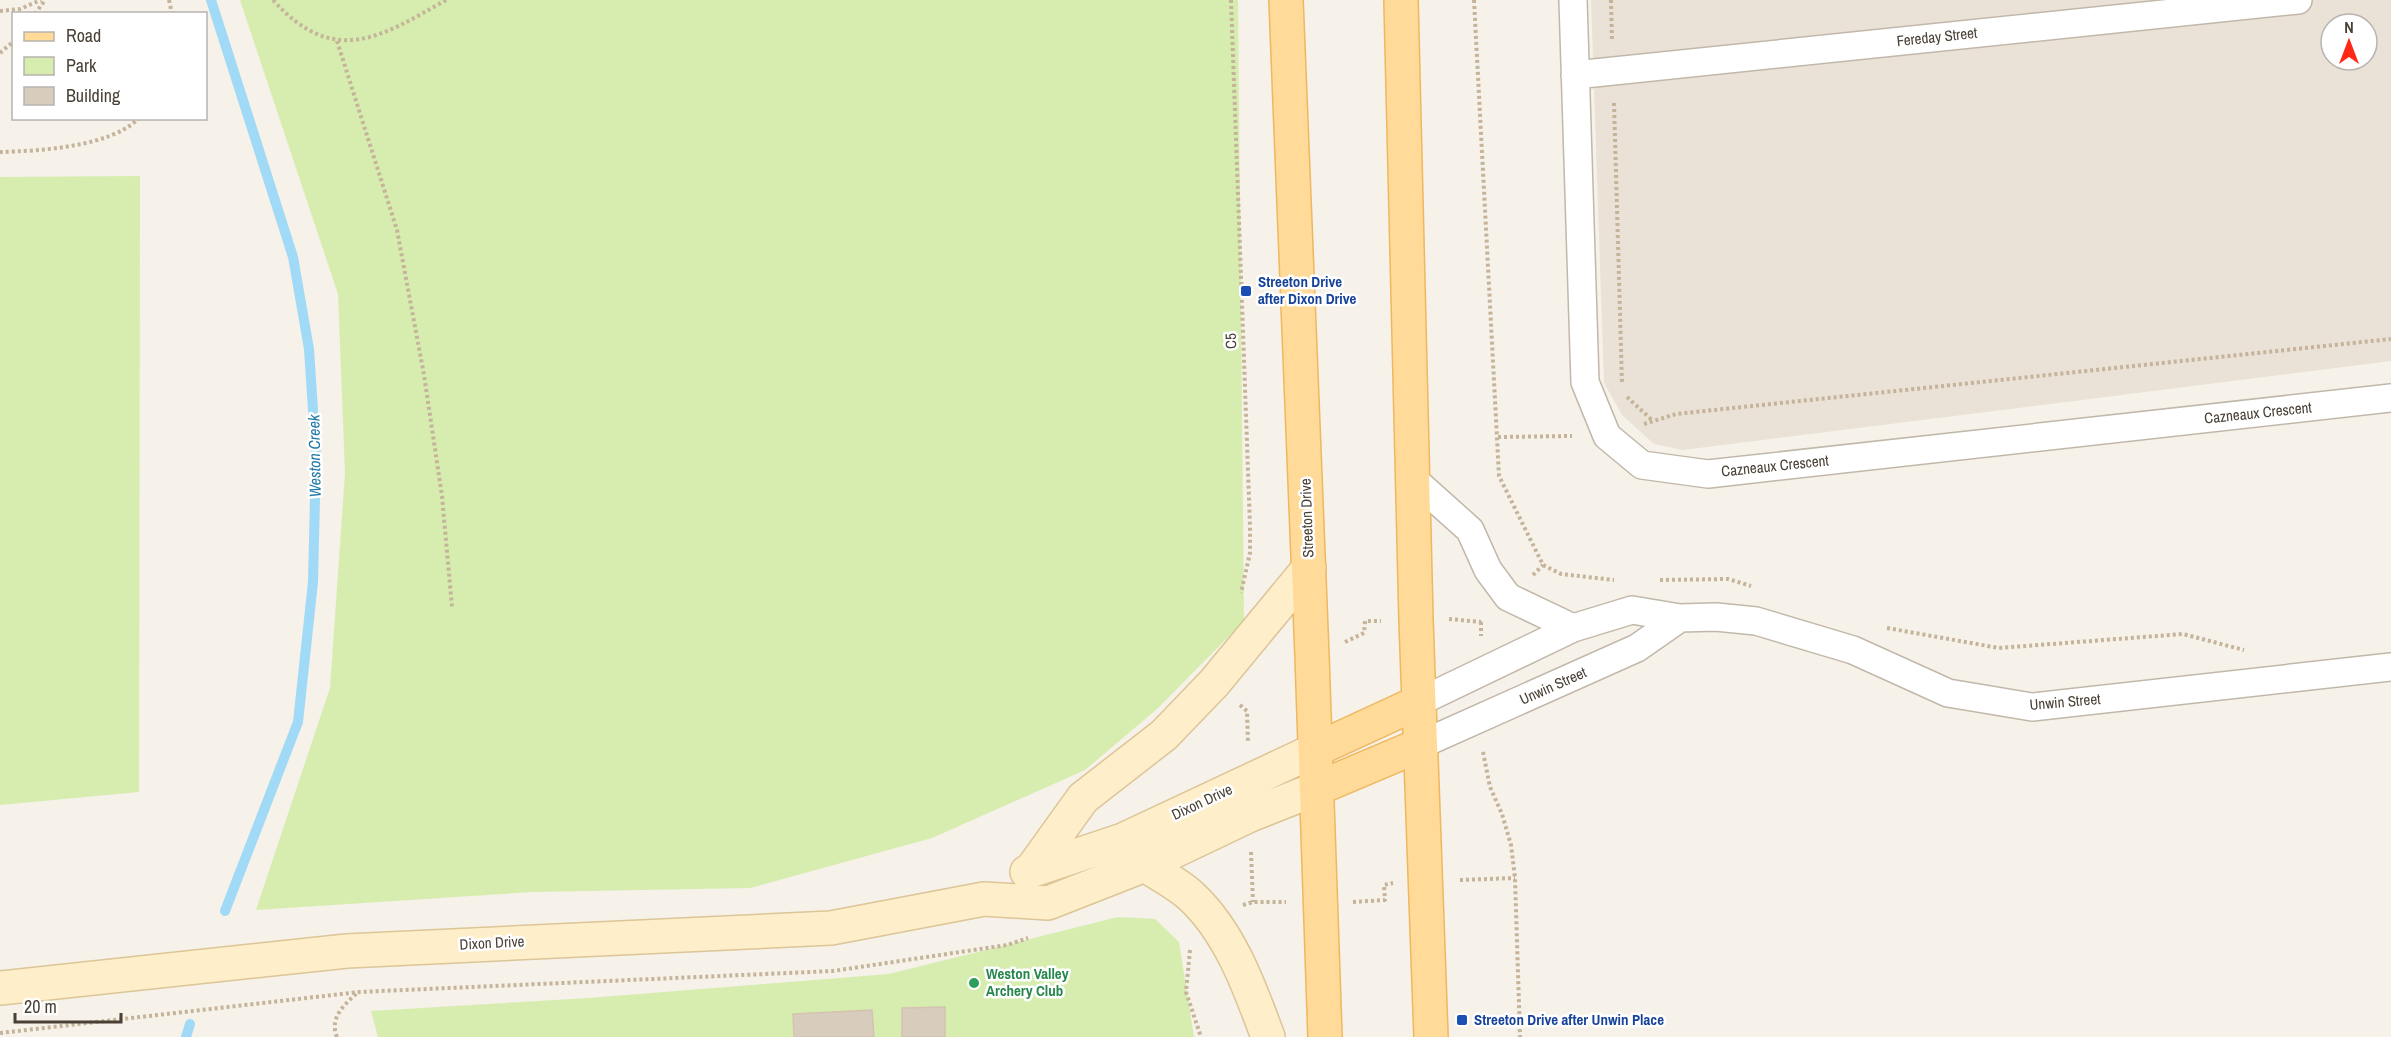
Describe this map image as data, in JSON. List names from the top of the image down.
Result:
{
  "streets": {
    "main road": ["Streeton Drive", "Dixon Drive"],
    "street": ["Fereday Street", "Cazneaux Crescent", "Unwin Street"],
    "path": ["C5"]
  },
  "crossings": [
    ["Fereday Street", "Cazneaux Crescent"],
    ["Streeton Drive", "Dixon Drive"],
    ["Unwin Street", "Dixon Drive"]
  ],
  "water": ["Weston Creek"],
  "places": {
    "transit": ["Streeton Drive after Dixon Drive", "Streeton Drive after Unwin Place"],
    "other": ["Weston Valley Archery Club"]
  },
  "legend": ["Road", "Park", "Building"],
  "scale_bar": "20 m",
  "north": "top"
}
